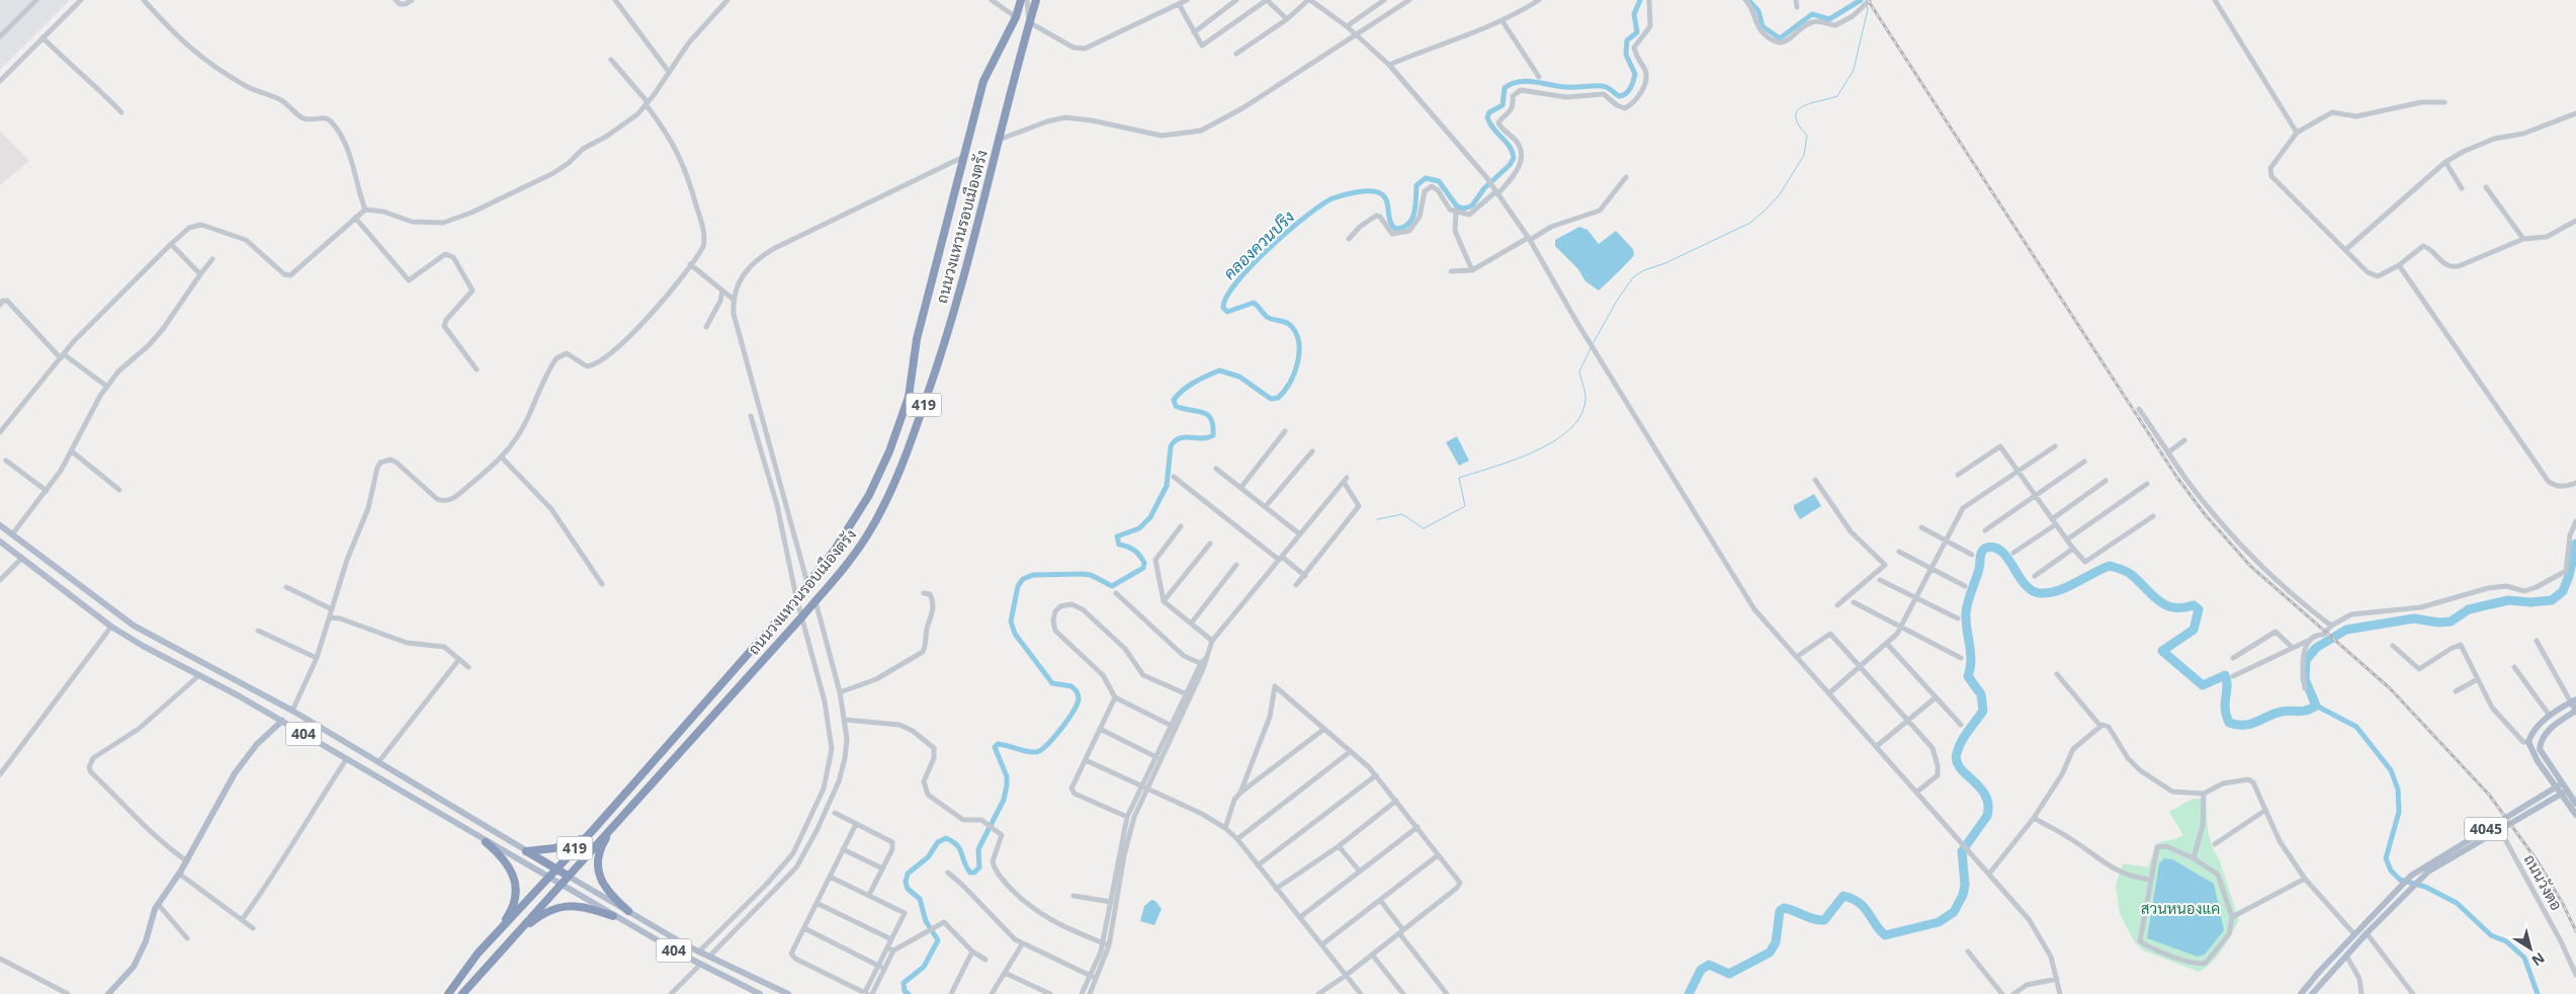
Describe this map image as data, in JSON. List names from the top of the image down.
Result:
{
  "streets": {
    "highway": ["ถนนวงแหวนรอบเมืองตรัง", "419", "404"],
    "main road": ["4045"],
    "street": ["ถนนวังตอ"]
  },
  "crossings": [
    ["ถนนวงแหวนรอบเมืองตรัง", "404"],
    ["4045", "ถนนวังตอ"]
  ],
  "water": ["คลองควนปริง"],
  "parks": ["สวนหนองแค"],
  "north": "bottom right"
}
